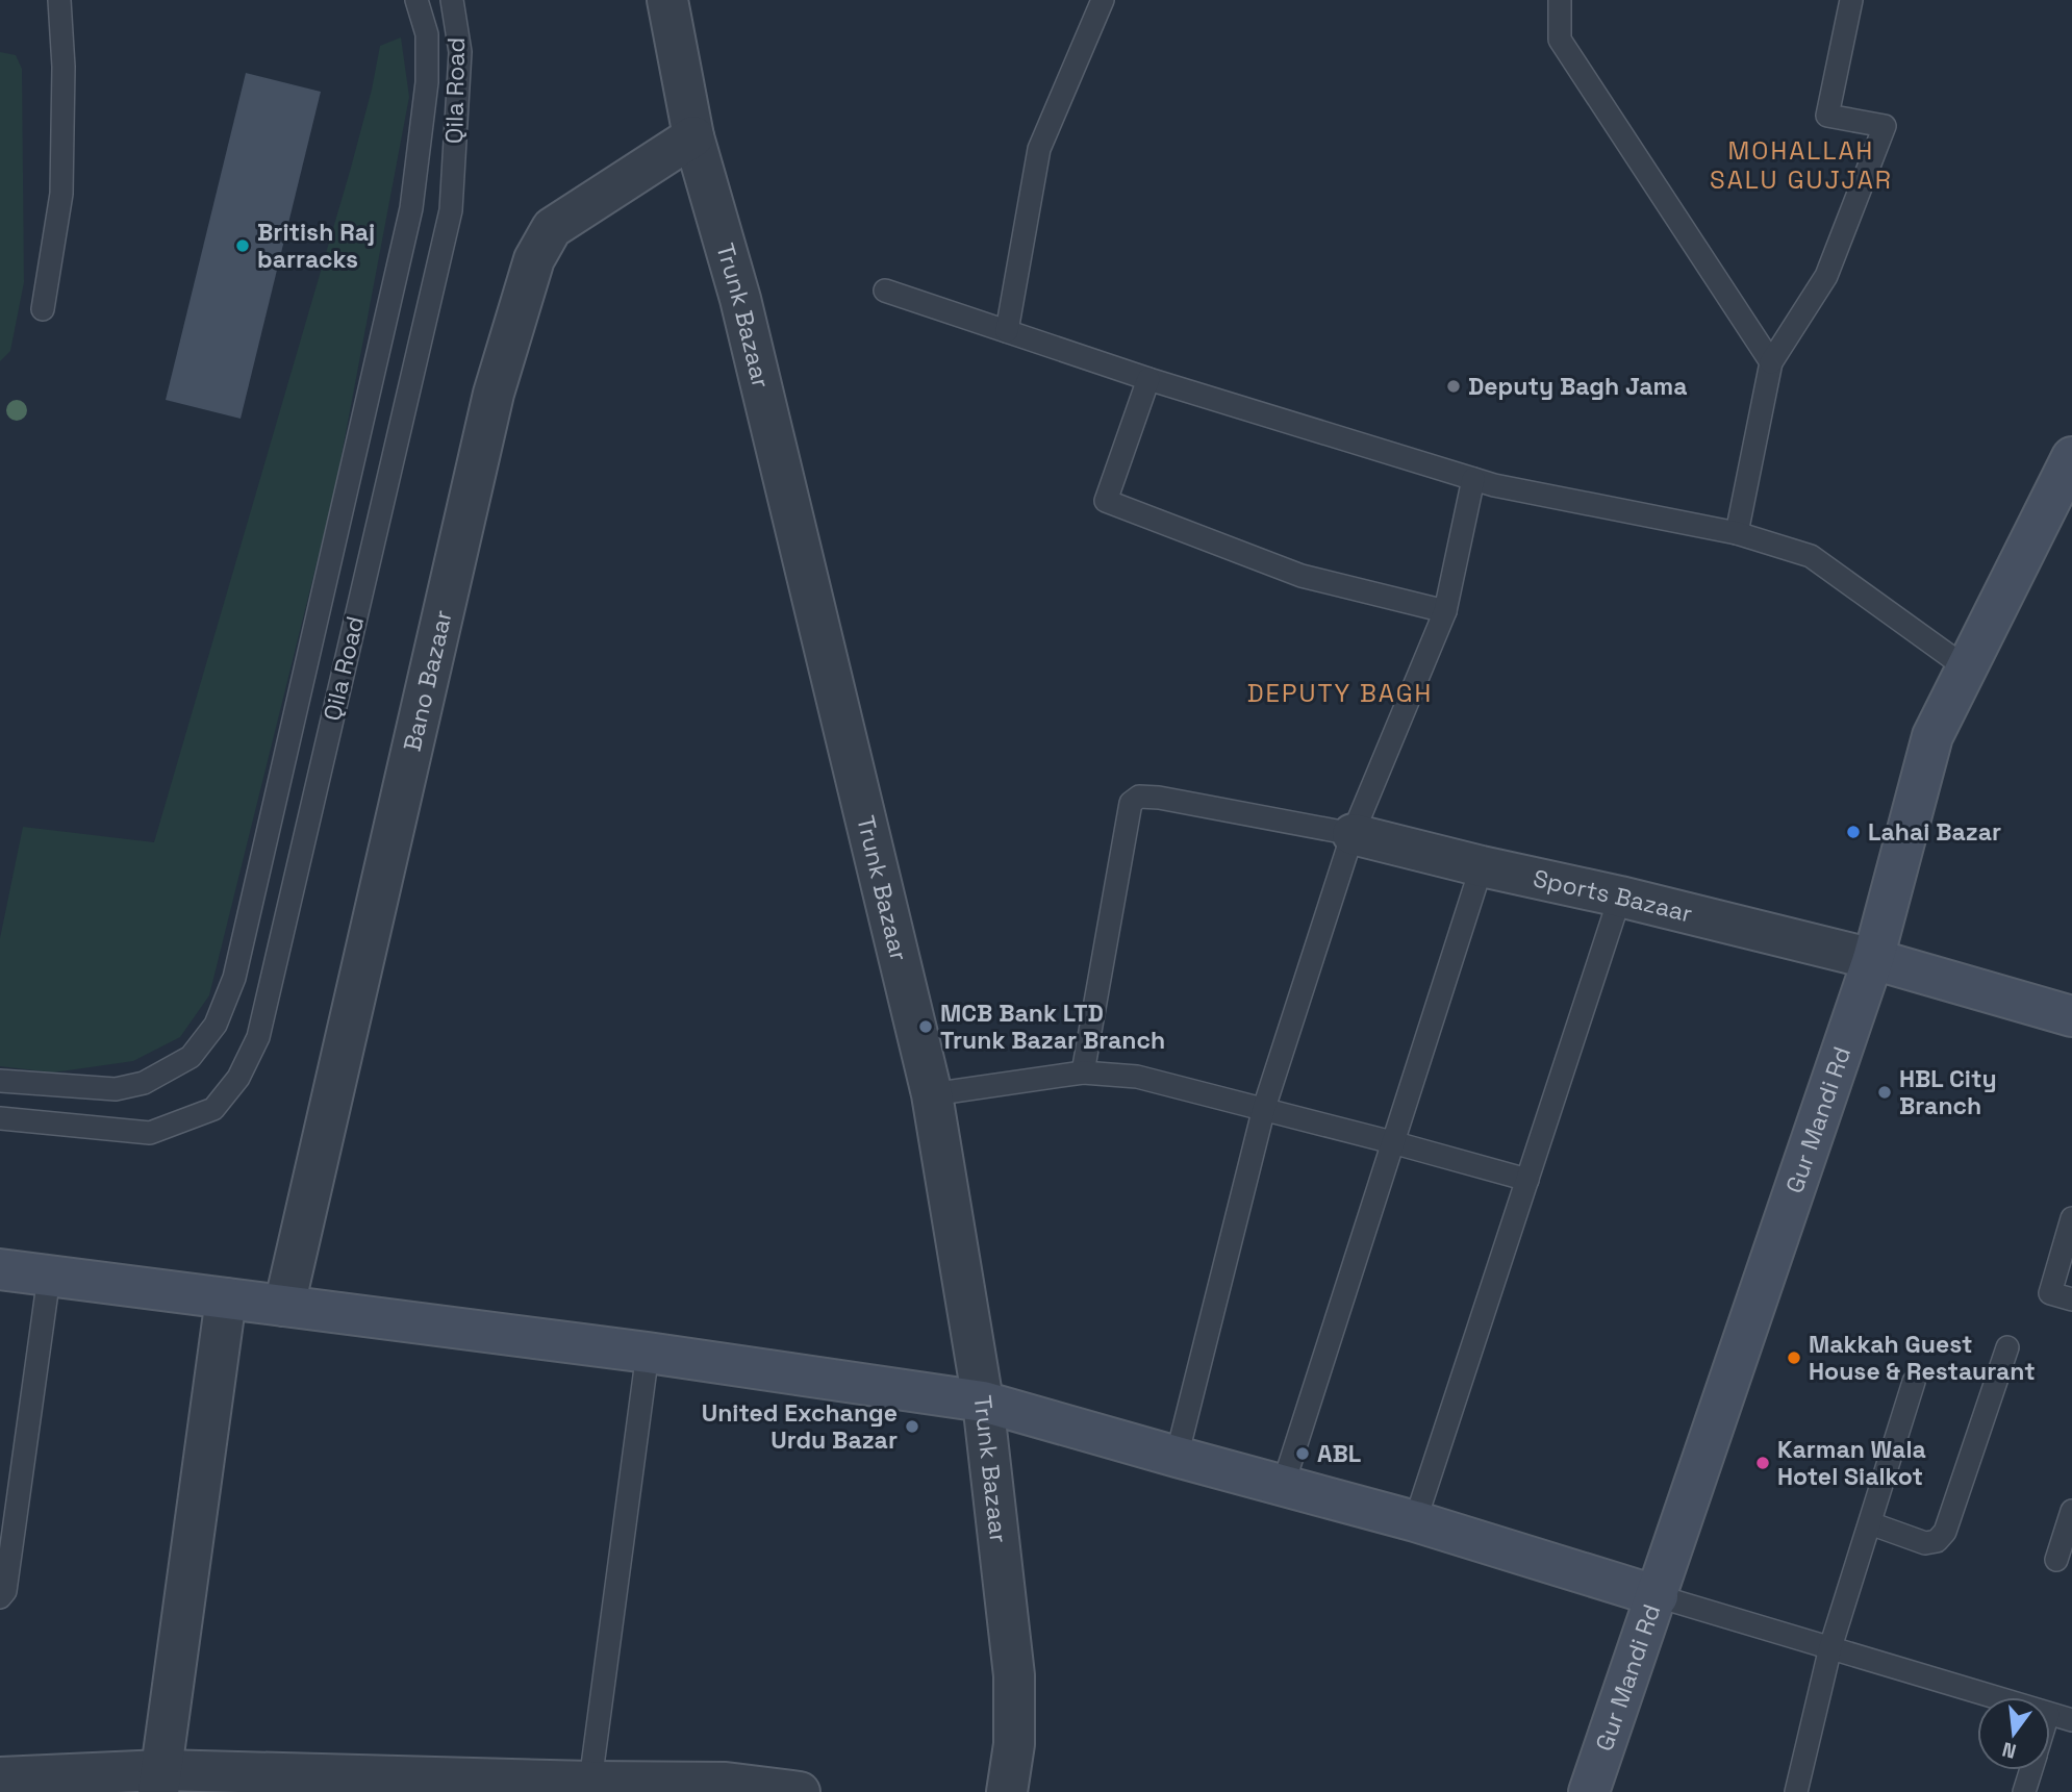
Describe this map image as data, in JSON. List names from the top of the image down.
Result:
{
  "streets": {
    "street": [
      "Trunk Bazaar",
      "Bano Bazaar",
      "Sports Bazaar",
      "Gur Mandi Rd"
    ],
    "lane": ["Qila Road"]
  },
  "crossings": [
    ["Trunk Bazaar", "Bano Bazaar"],
    ["Sports Bazaar", "Gur Mandi Rd"]
  ],
  "districts": ["MOHALLAH SALU GUJJAR", "DEPUTY BAGH"],
  "places": [
    "British Raj barracks",
    "Deputy Bagh Jama",
    "Lahai Bazar",
    "MCB Bank LTD Trunk Bazar Branch",
    "HBL City Branch",
    "Makkah Guest House & Restaurant",
    "United Exchange Urdu Bazar",
    "ABL",
    "Karman Wala Hotel Sialkot"
  ],
  "north": "bottom"
}
